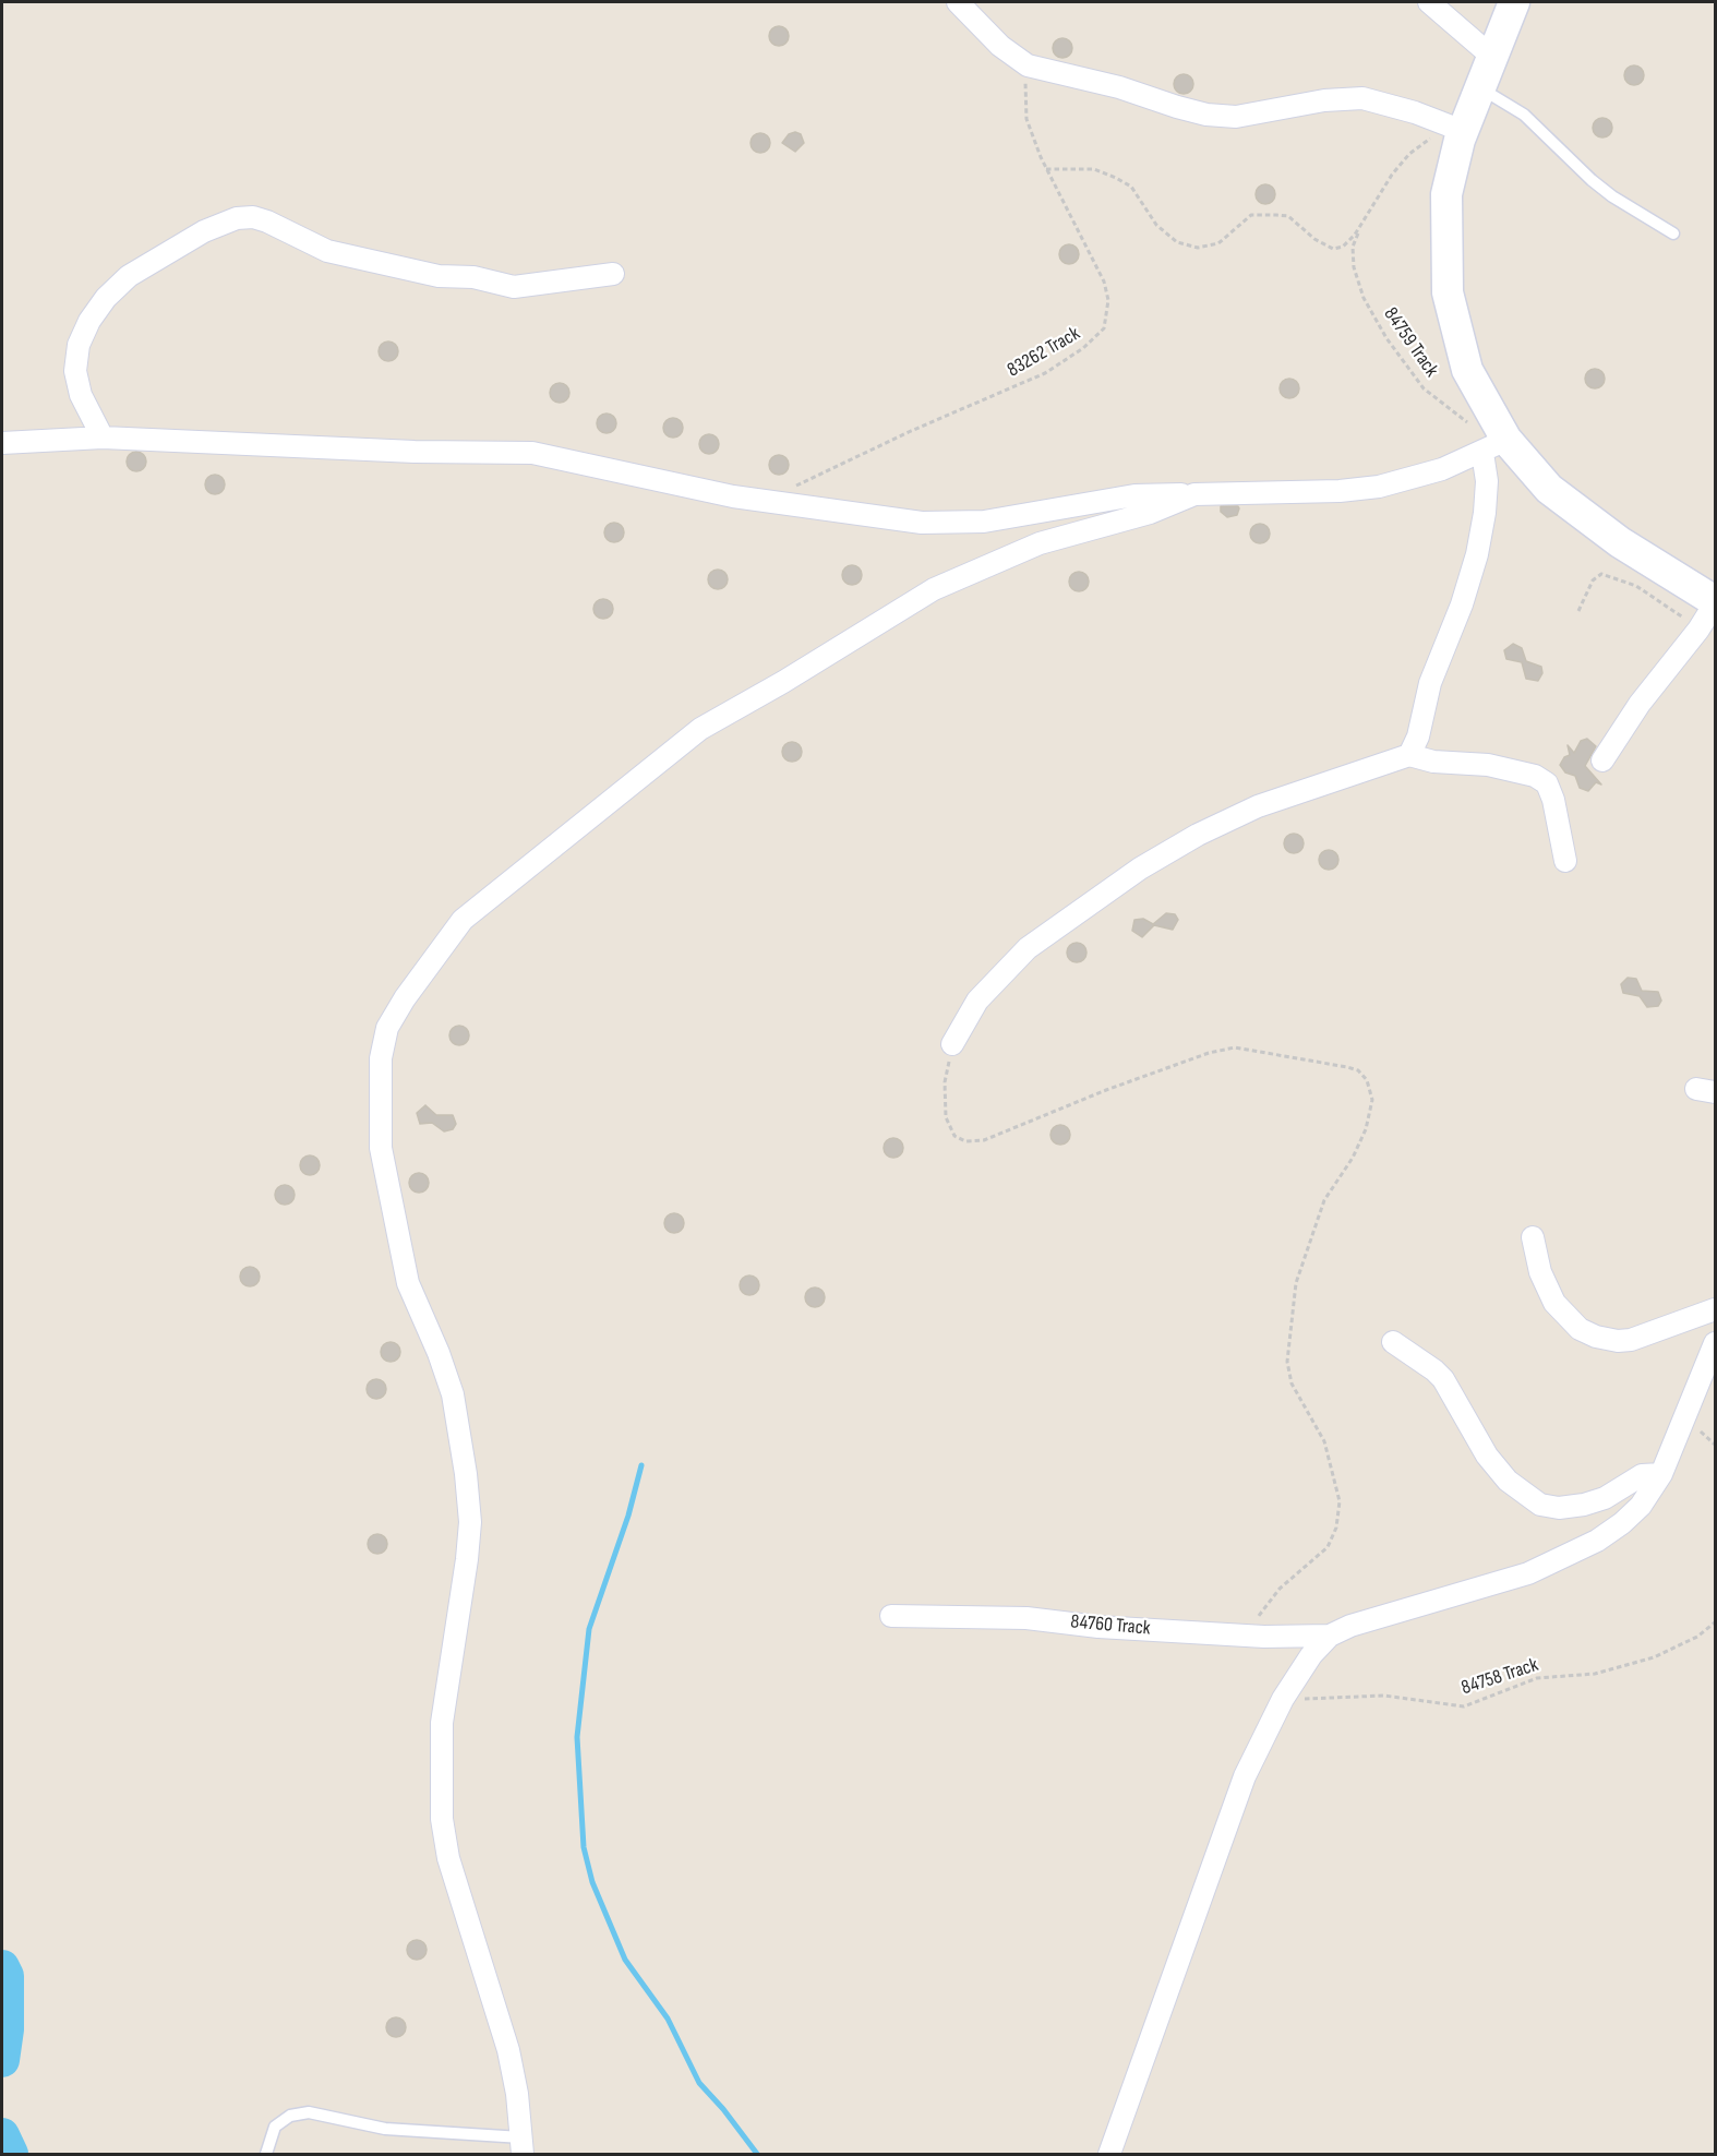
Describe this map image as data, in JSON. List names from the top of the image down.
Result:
{
  "streets": {
    "street": ["84760 Track"],
    "path": ["84759 Track", "83262 Track", "84758 Track"]
  },
  "crossings": [
    ["84759 Track", "83262 Track"]
  ]
}
